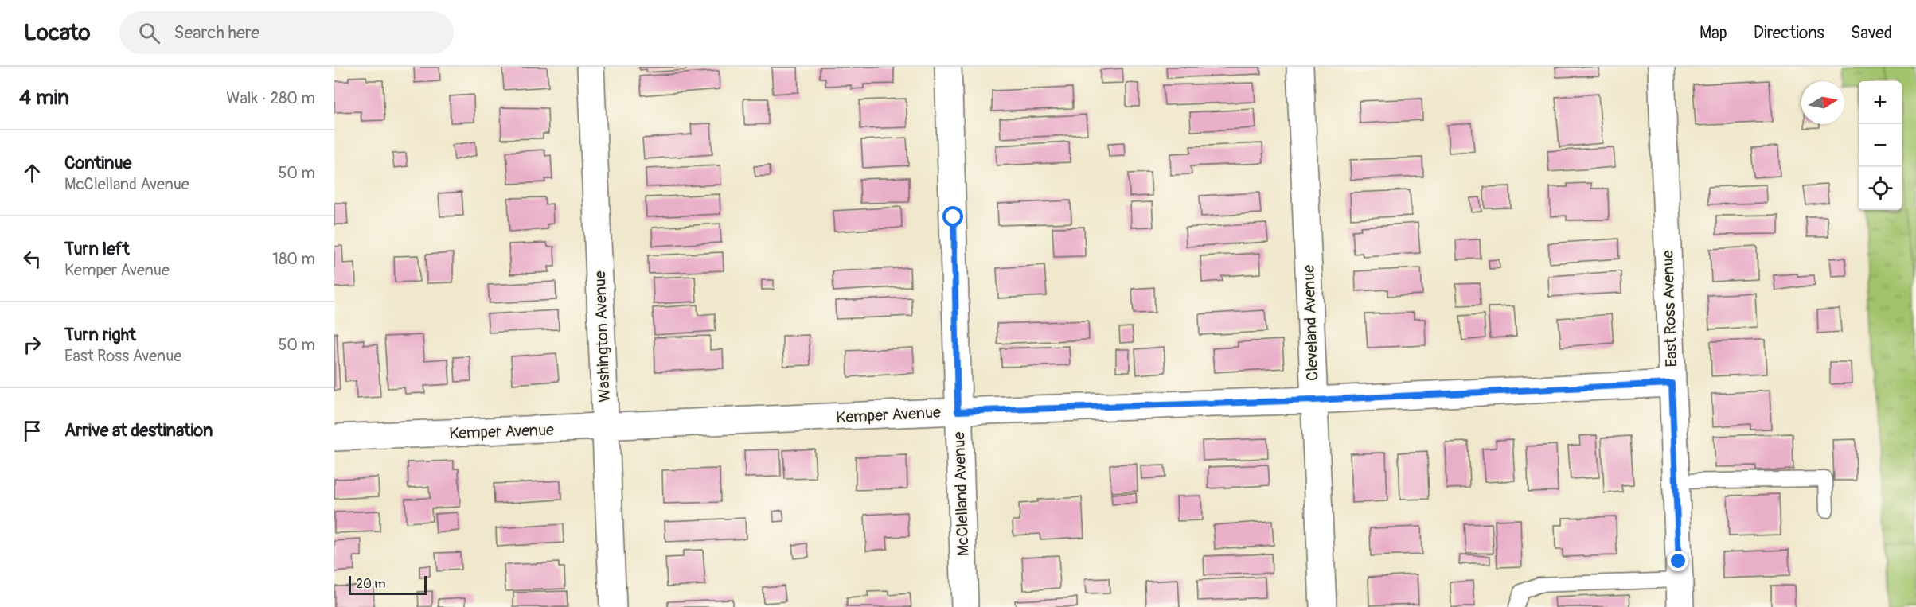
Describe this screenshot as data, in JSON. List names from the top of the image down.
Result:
{
  "streets": {
    "street": [
      "East Ross Avenue",
      "Cleveland Avenue",
      "Washington Avenue",
      "Kemper Avenue",
      "McClelland Avenue"
    ]
  },
  "crossings": [
    ["East Ross Avenue", "Kemper Avenue"],
    ["Cleveland Avenue", "Kemper Avenue"],
    ["Washington Avenue", "Kemper Avenue"],
    ["Kemper Avenue", "McClelland Avenue"]
  ],
  "scale_bar": "20 m",
  "north": "right",
  "page": {
    "header": "Locato",
    "search": "Search here",
    "nav": ["Map", "Directions", "Saved"],
    "heading": ["4 min", "Walk · 280 m"],
    "map_buttons": ["+", "−"],
    "list": [
      ["Continue", "McClelland Avenue", "50 m"],
      ["Turn left", "Kemper Avenue", "180 m"],
      ["Turn right", "East Ross Avenue", "50 m"],
      "Arrive at destination"
    ],
    "scale": "20 m"
  }
}
